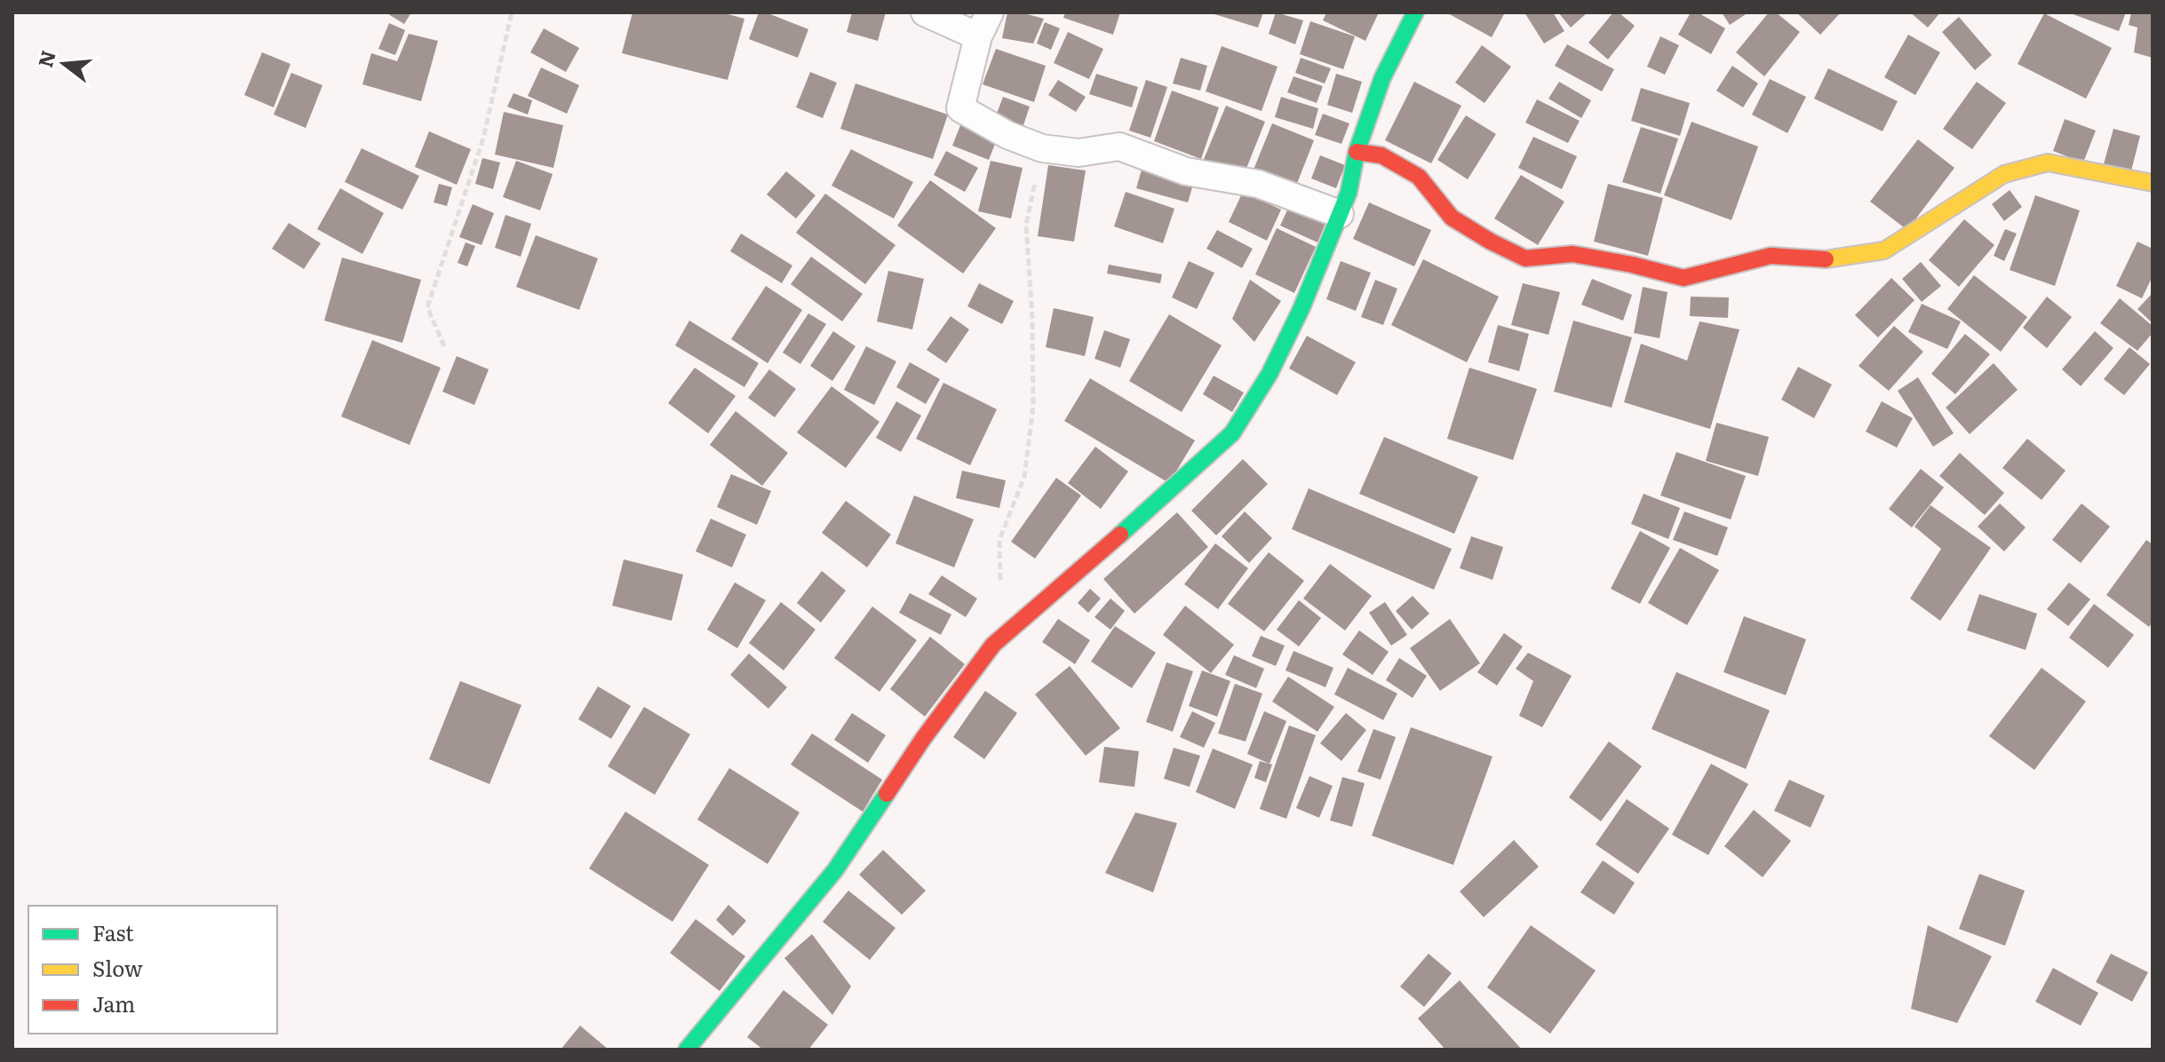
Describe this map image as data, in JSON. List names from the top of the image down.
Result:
{
  "legend": ["Fast", "Slow", "Jam"],
  "north": "left"
}
